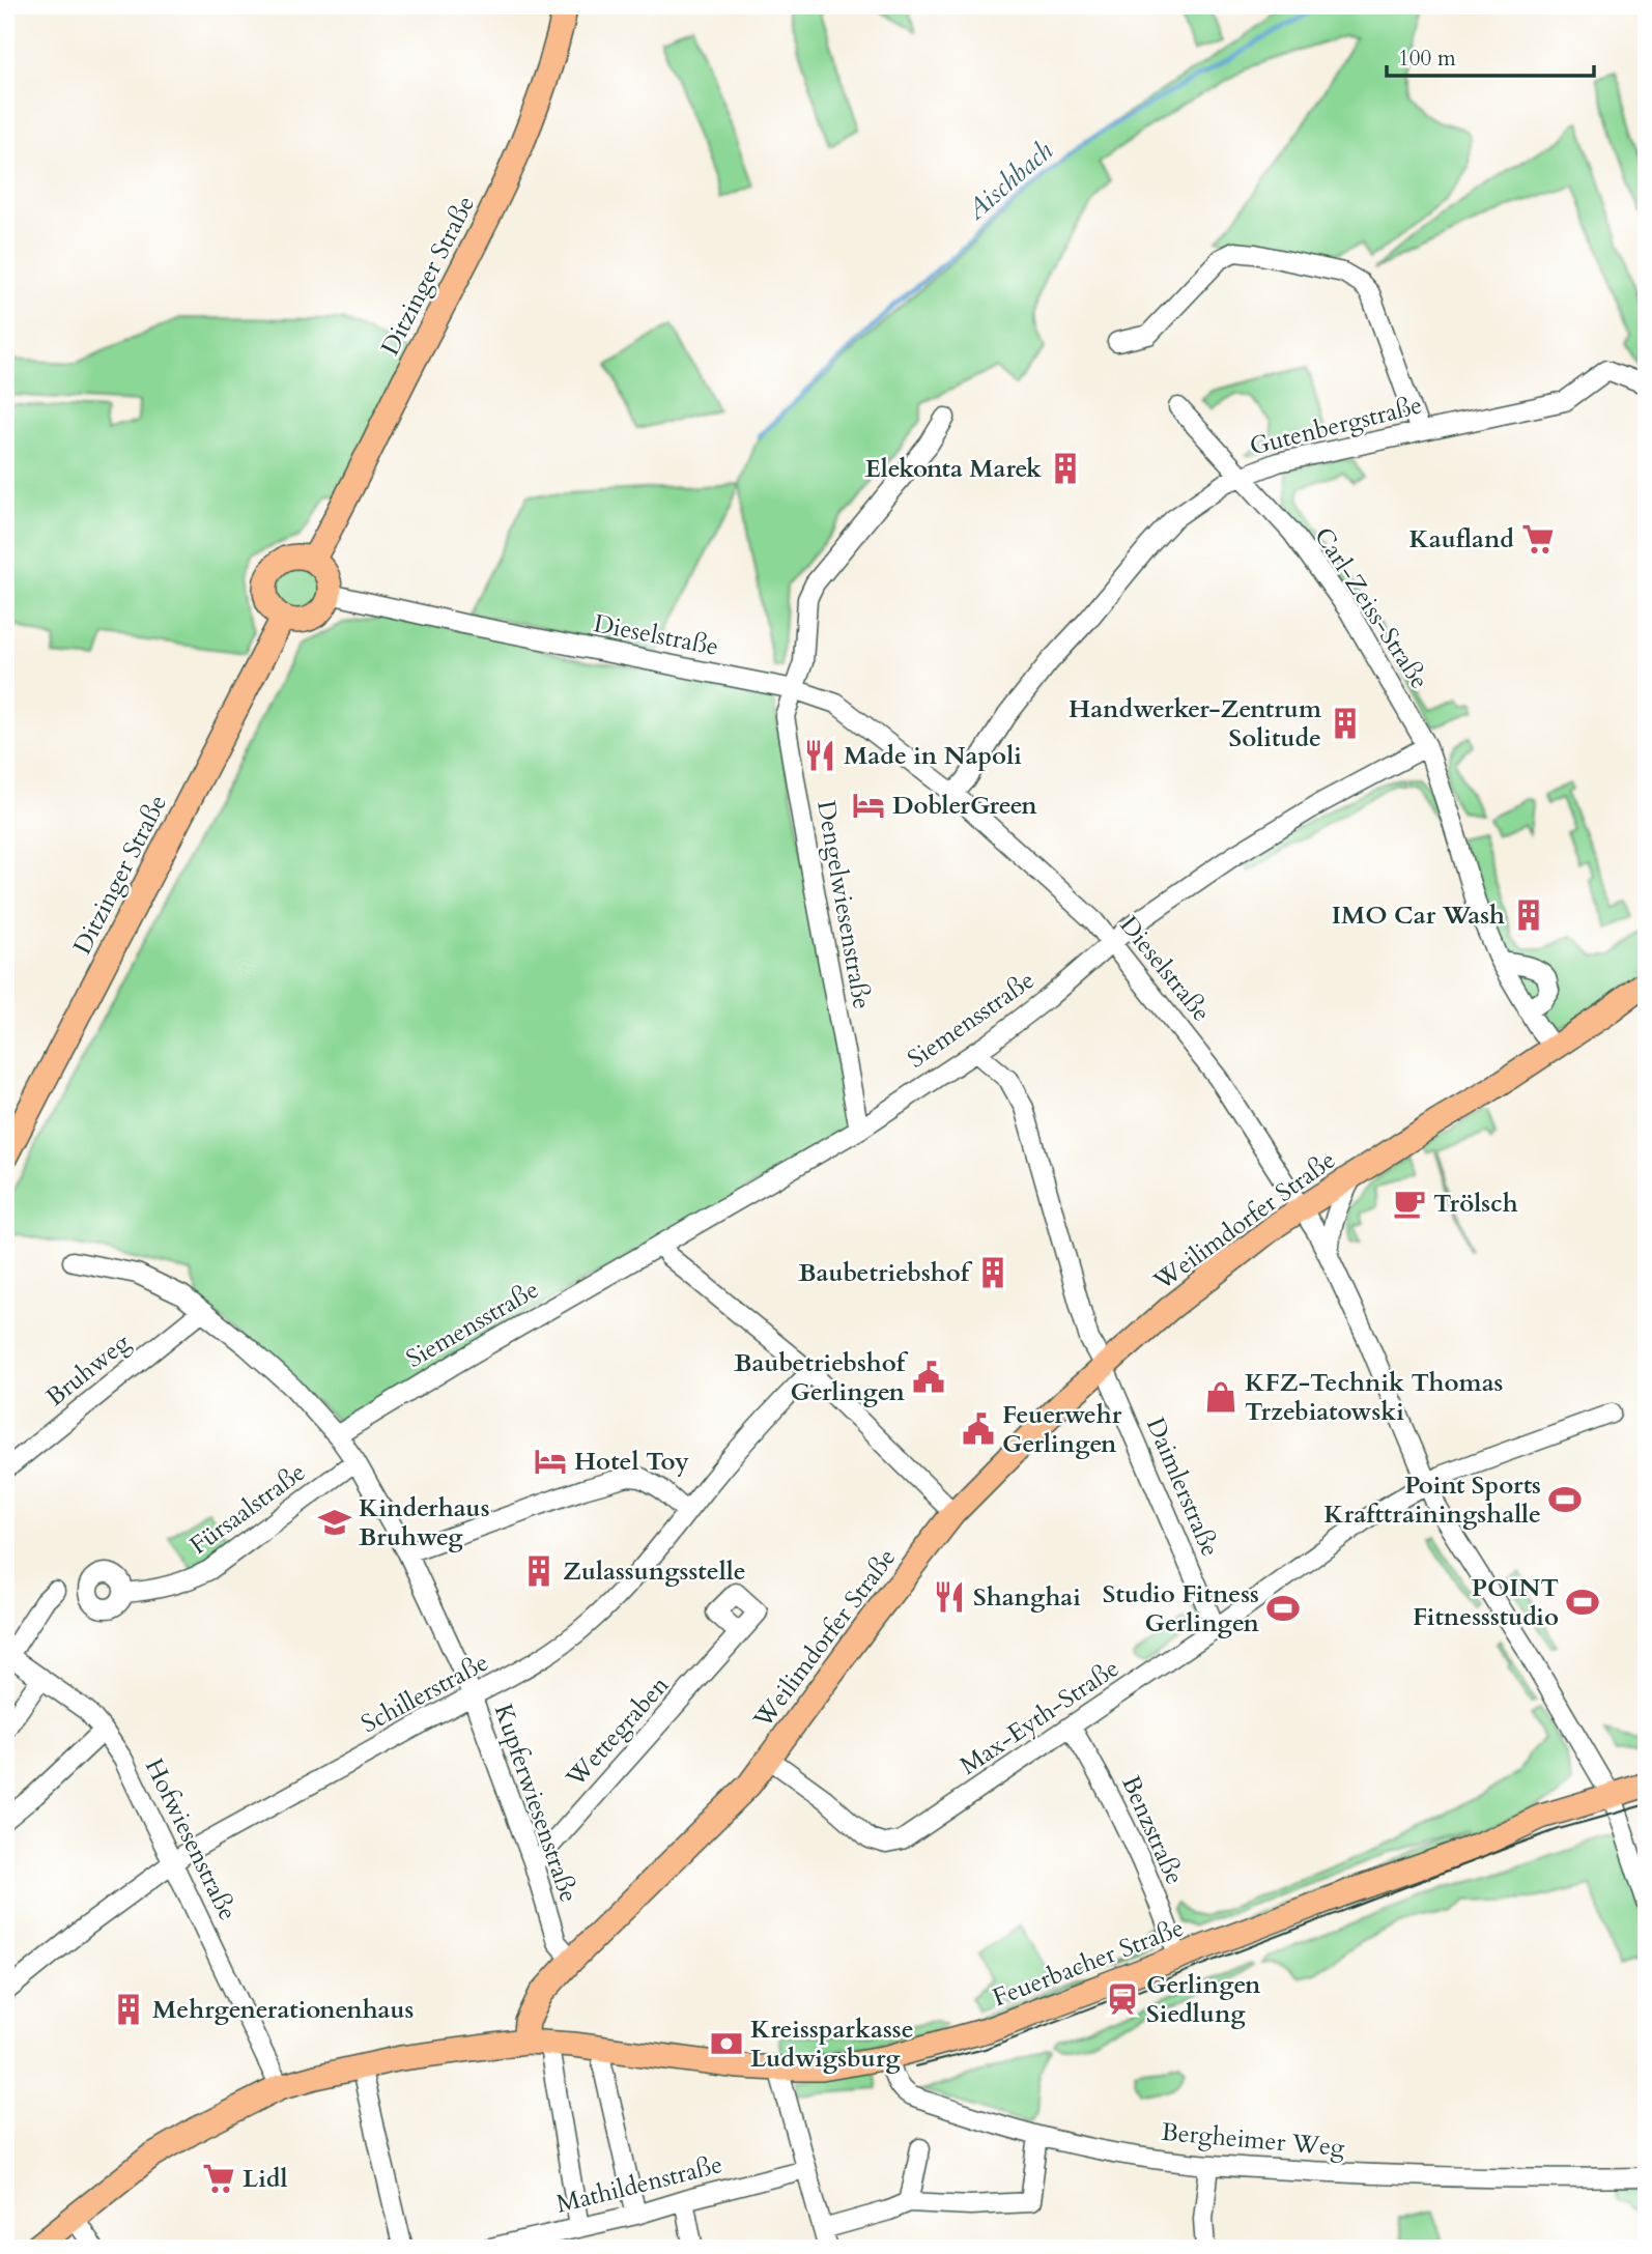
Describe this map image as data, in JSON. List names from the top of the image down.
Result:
{
  "streets": {
    "main road": ["Ditzinger Straße", "Weilimdorfer Straße", "Feuerbacher Straße"],
    "street": [
      "Gutenbergstraße",
      "Carl-Zeiss-Straße",
      "Dieselstraße",
      "Dengelwiesenstraße",
      "Siemensstraße",
      "Bruhweg",
      "Daimlerstraße",
      "Fürsaalstraße",
      "Schillerstraße",
      "Max-Eyth-Straße",
      "Wettegraben",
      "Kupferwiesenstraße",
      "Benzstraße",
      "Hofwiesenstraße",
      "Bergheimer Weg",
      "Mathildenstraße"
    ]
  },
  "crossings": [
    ["Ditzinger Straße", "Dieselstraße"],
    ["Gutenbergstraße", "Carl-Zeiss-Straße"],
    ["Gutenbergstraße", "Dieselstraße"],
    ["Carl-Zeiss-Straße", "Siemensstraße"],
    ["Dieselstraße", "Dengelwiesenstraße"],
    ["Dieselstraße", "Siemensstraße"],
    ["Dieselstraße", "Weilimdorfer Straße"],
    ["Dieselstraße", "Max-Eyth-Straße"],
    ["Dieselstraße", "Feuerbacher Straße"],
    ["Dengelwiesenstraße", "Siemensstraße"],
    ["Siemensstraße", "Daimlerstraße"],
    ["Siemensstraße", "Kupferwiesenstraße"],
    ["Weilimdorfer Straße", "Daimlerstraße"],
    ["Weilimdorfer Straße", "Max-Eyth-Straße"],
    ["Weilimdorfer Straße", "Kupferwiesenstraße"],
    ["Weilimdorfer Straße", "Feuerbacher Straße"],
    ["Bruhweg", "Kupferwiesenstraße"],
    ["Daimlerstraße", "Max-Eyth-Straße"],
    ["Fürsaalstraße", "Kupferwiesenstraße"],
    ["Schillerstraße", "Kupferwiesenstraße"],
    ["Schillerstraße", "Hofwiesenstraße"],
    ["Max-Eyth-Straße", "Benzstraße"],
    ["Wettegraben", "Kupferwiesenstraße"],
    ["Benzstraße", "Feuerbacher Straße"],
    ["Feuerbacher Straße", "Bergheimer Weg"]
  ],
  "water": ["Aischbach"],
  "places": {
    "building": [
      "Elekonta Marek",
      "Handwerker-Zentrum Solitude",
      "IMO Car Wash",
      "Baubetriebshof",
      "Zulassungsstelle",
      "Mehrgenerationenhaus"
    ],
    "supermarket": ["Kaufland", "Lidl"],
    "restaurant": ["Made in Napoli", "Shanghai"],
    "hotel": ["DoblerGreen", "Hotel Toy"],
    "cafe": ["Trölsch"],
    "public building": ["Baubetriebshof Gerlingen", "Feuerwehr Gerlingen"],
    "shop": ["KFZ-Technik Thomas Trzebiatowski"],
    "sports": ["Point Sports Krafttrainingshalle", "POINT Fitnessstudio", "Studio Fitness Gerlingen"],
    "school or university": ["Kinderhaus Bruhweg"],
    "station": ["Gerlingen Siedlung"],
    "bank": ["Kreissparkasse Ludwigsburg"]
  },
  "scale_bar": "100 m"
}
